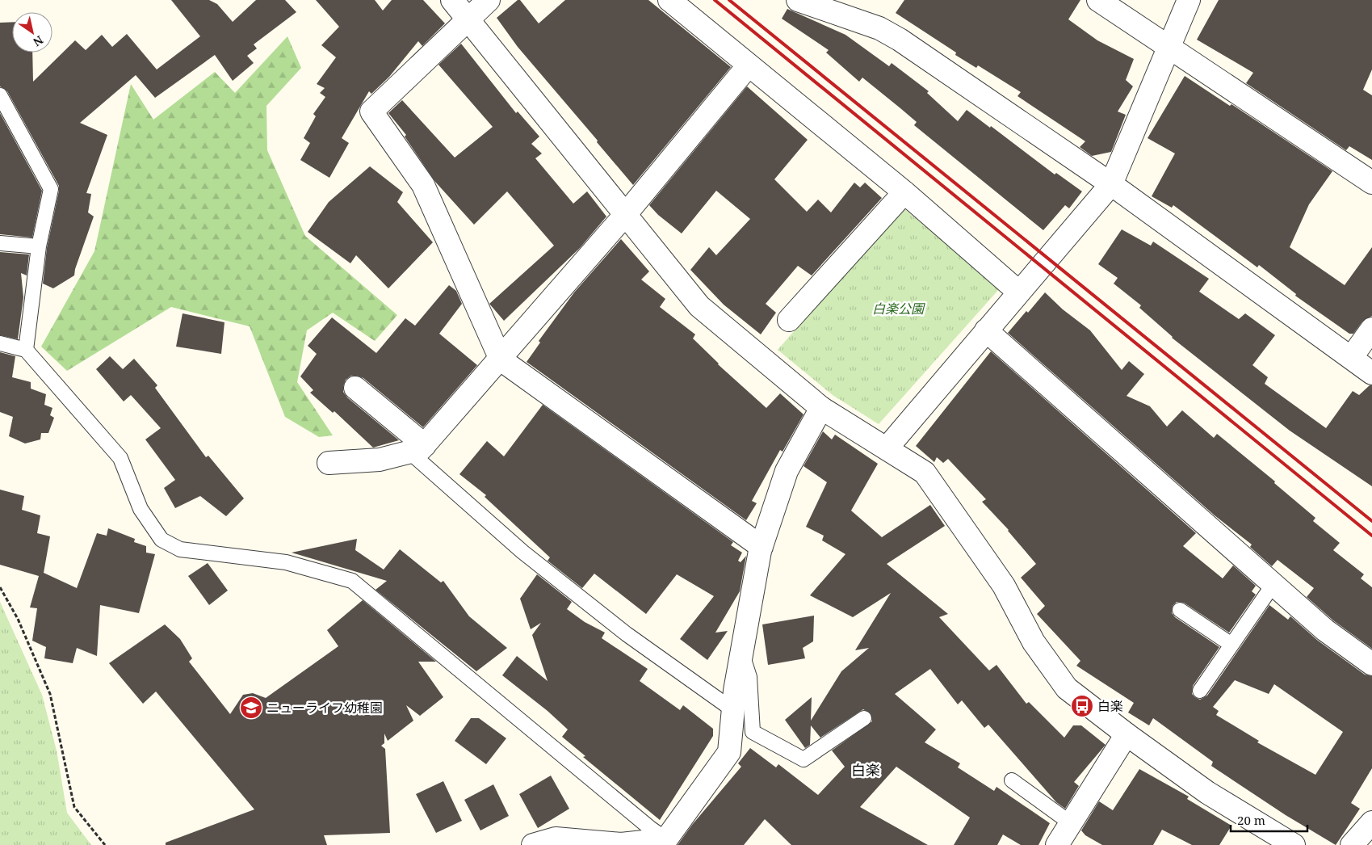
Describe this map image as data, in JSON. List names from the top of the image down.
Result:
{
  "districts": ["白楽"],
  "parks": ["白楽公園"],
  "places": {
    "bus stop": ["白楽"],
    "school or university": ["ニューライフ幼稚園"]
  },
  "scale_bar": "20 m",
  "north": "bottom right"
}
